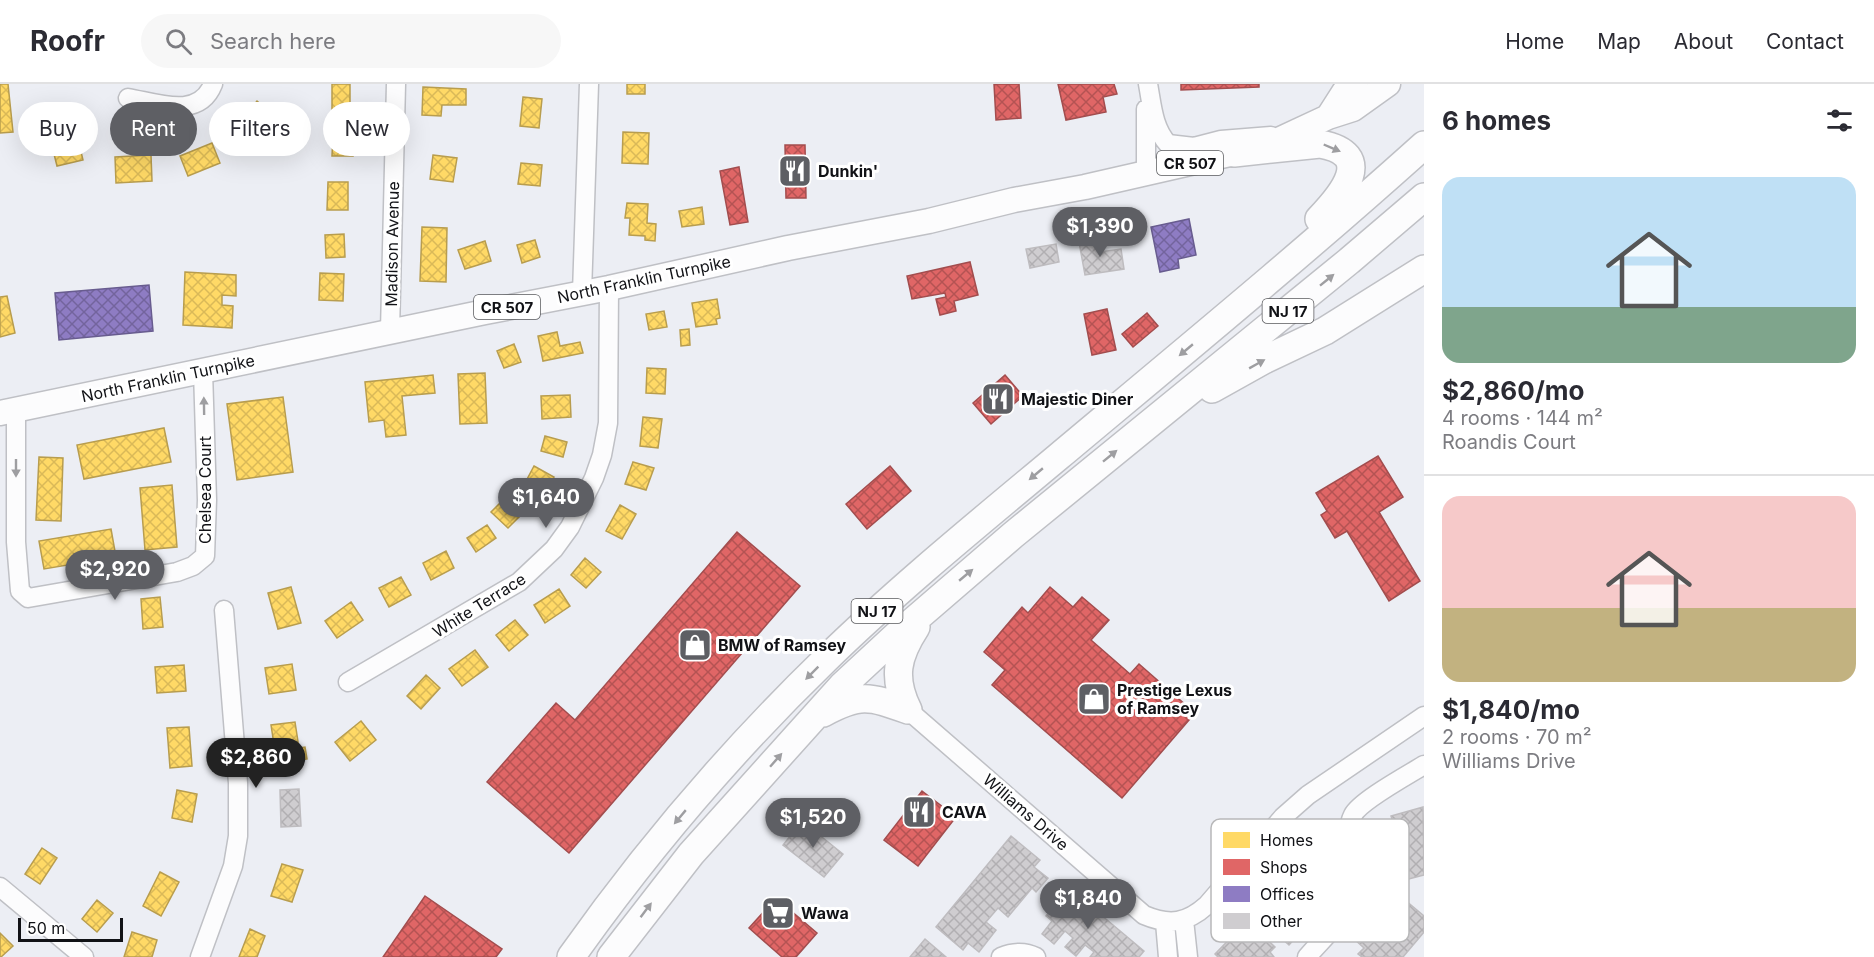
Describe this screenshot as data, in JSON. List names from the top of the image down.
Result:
{
  "streets": {
    "highway": ["NJ 17"],
    "main road": ["CR 507", "North Franklin Turnpike"],
    "street": [
      "Madison Avenue",
      "Chelsea Court",
      "White Terrace",
      "Williams Drive"
    ]
  },
  "crossings": [
    ["CR 507", "North Franklin Turnpike"],
    ["Madison Avenue", "North Franklin Turnpike"],
    ["North Franklin Turnpike", "Chelsea Court"],
    ["North Franklin Turnpike", "White Terrace"]
  ],
  "places": {
    "restaurant": ["Dunkin'", "Majestic Diner", "CAVA"],
    "shop": ["BMW of Ramsey", "Prestige Lexus of Ramsey"],
    "supermarket": ["Wawa"]
  },
  "legend": [
    "Homes",
    "Shops",
    "Offices",
    "Other"
  ],
  "scale_bar": "50 m",
  "page": {
    "header": "Roofr",
    "search": "Search here",
    "nav": [
      "Home",
      "Map",
      "About",
      "Contact"
    ],
    "heading": "6 homes",
    "chip": [
      "Buy",
      "Rent",
      "Filters",
      "New"
    ],
    "list": [
      {
        "name": "$2,860/mo",
        "note": "4 rooms · 144 m² · Roandis Court"
      },
      {
        "name": "$1,840/mo",
        "note": "2 rooms · 70 m² · Williams Drive"
      }
    ],
    "price": [
      "$1,390",
      "$1,640",
      "$2,920",
      "$2,860",
      "$1,520",
      "$1,840"
    ],
    "scale": "50 m"
  }
}
